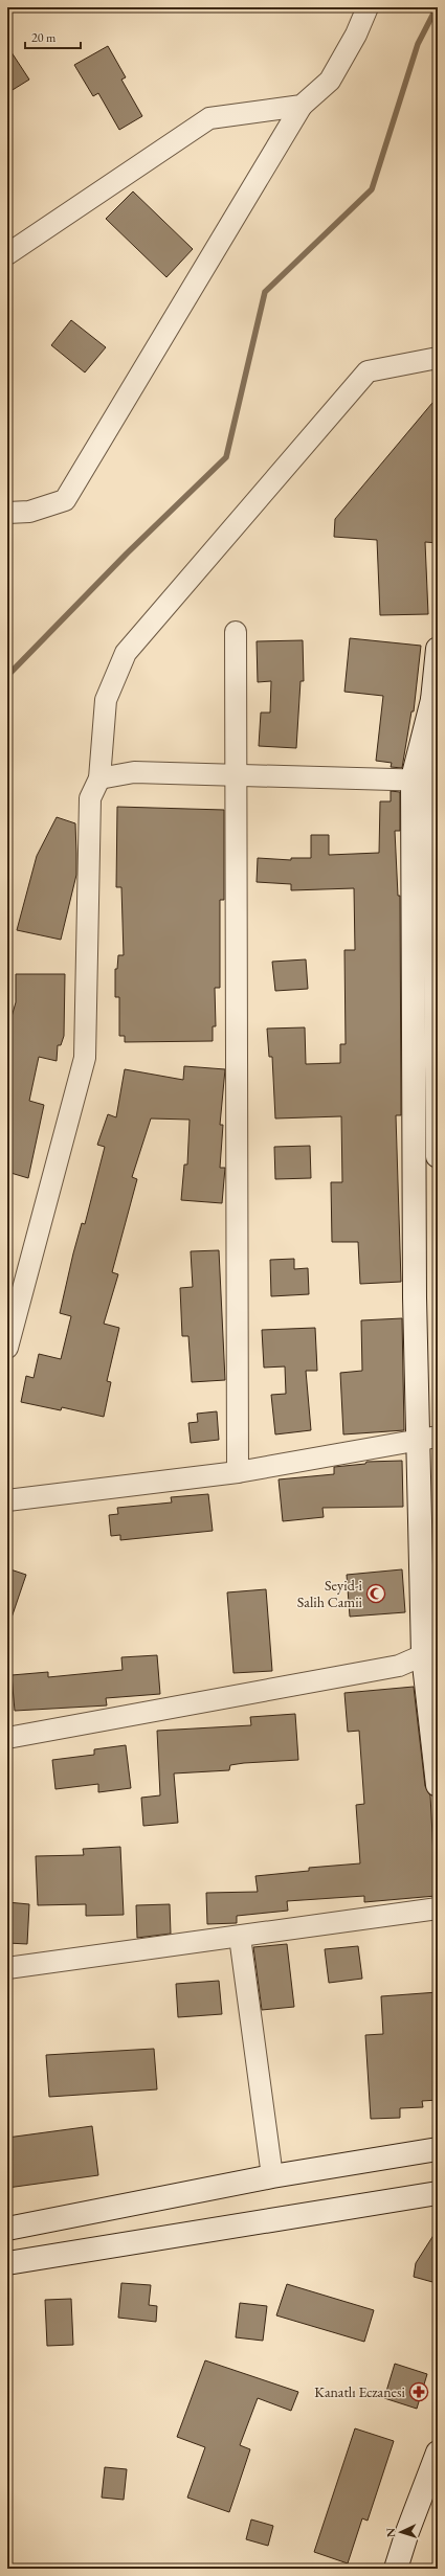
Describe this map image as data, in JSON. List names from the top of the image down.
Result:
{
  "places": {
    "mosque": ["Seyid-i Salih Camii"],
    "pharmacy": ["Kanatlı Eczanesi"]
  },
  "scale_bar": "20 m",
  "north": "left"
}
